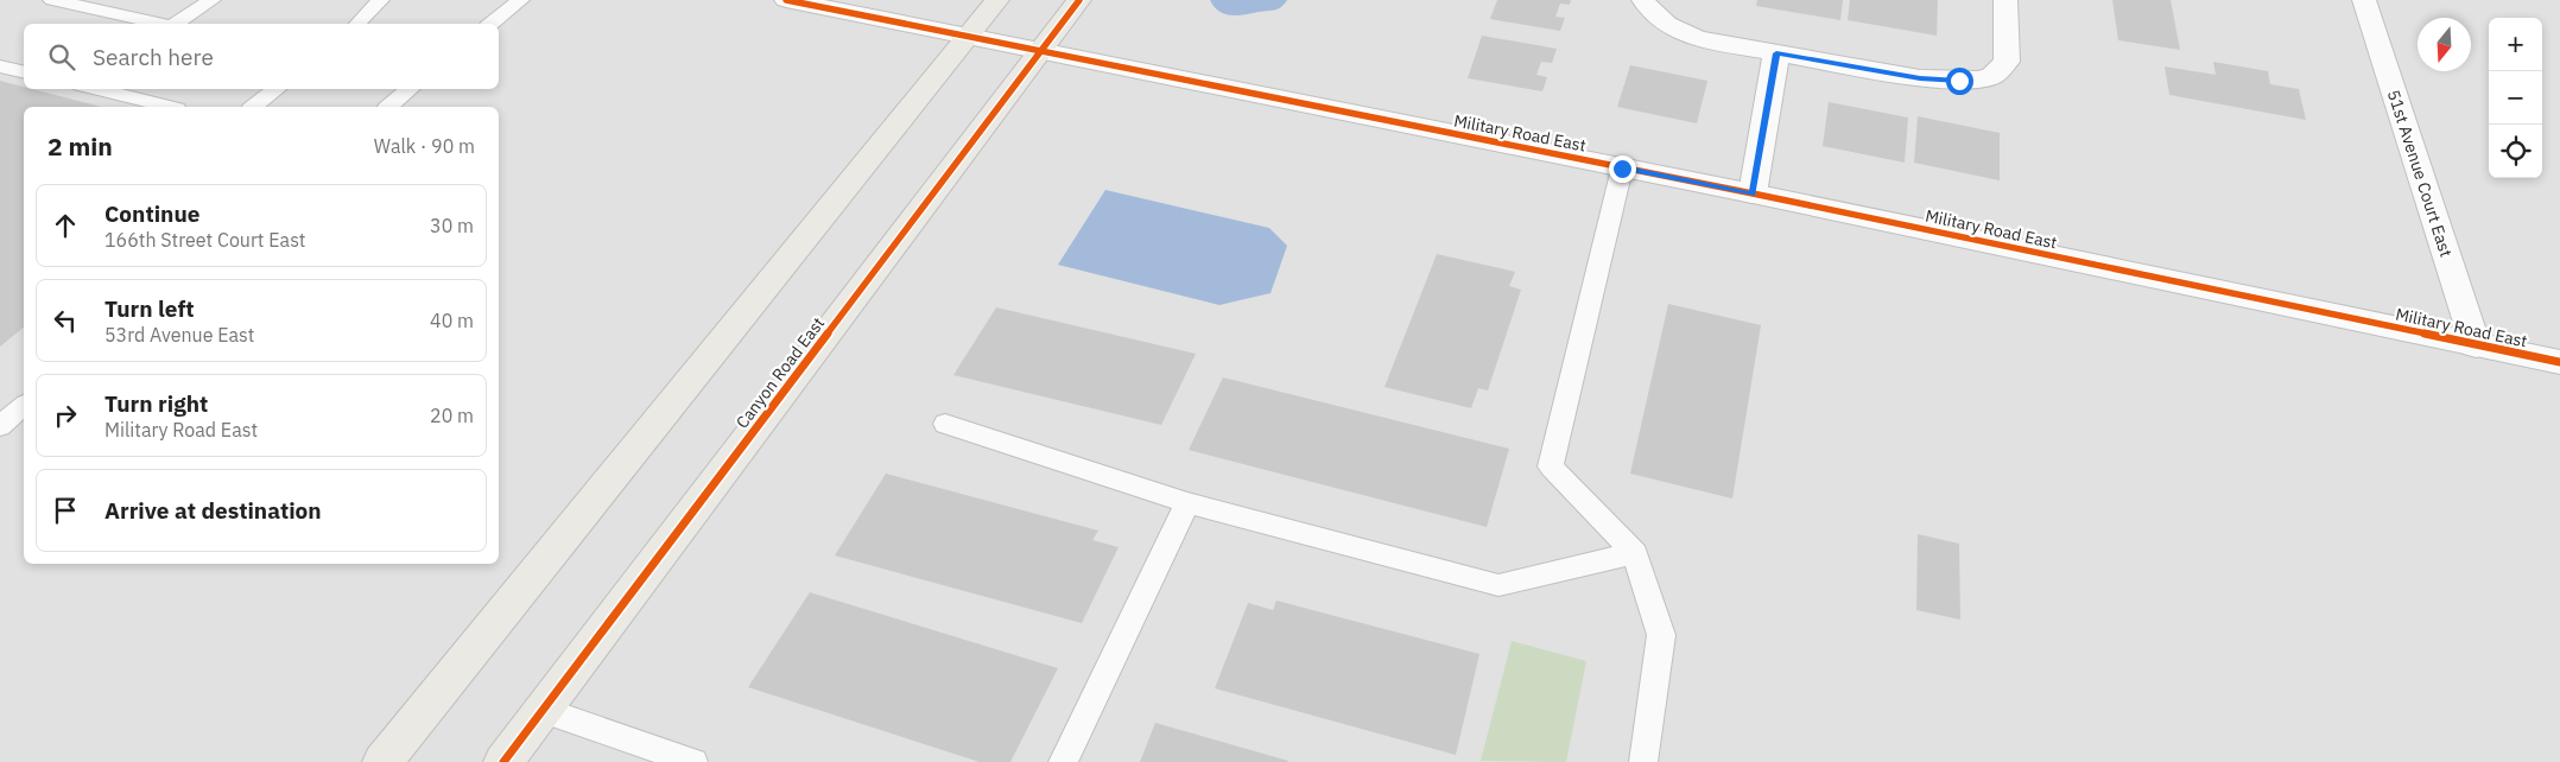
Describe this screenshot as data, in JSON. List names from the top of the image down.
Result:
{
  "streets": {
    "main road": ["Canyon Road East"],
    "street": ["Military Road East", "51st Avenue Court East"]
  },
  "crossings": [
    ["Military Road East", "51st Avenue Court East"],
    ["Military Road East", "Canyon Road East"]
  ],
  "north": "bottom",
  "page": {
    "map_buttons": ["+", "−"],
    "search": "Search here",
    "heading": ["2 min", "Walk · 90 m"],
    "list": [
      ["Continue", "166th Street Court East", "30 m"],
      ["Turn left", "53rd Avenue East", "40 m"],
      ["Turn right", "Military Road East", "20 m"],
      "Arrive at destination"
    ]
  }
}
